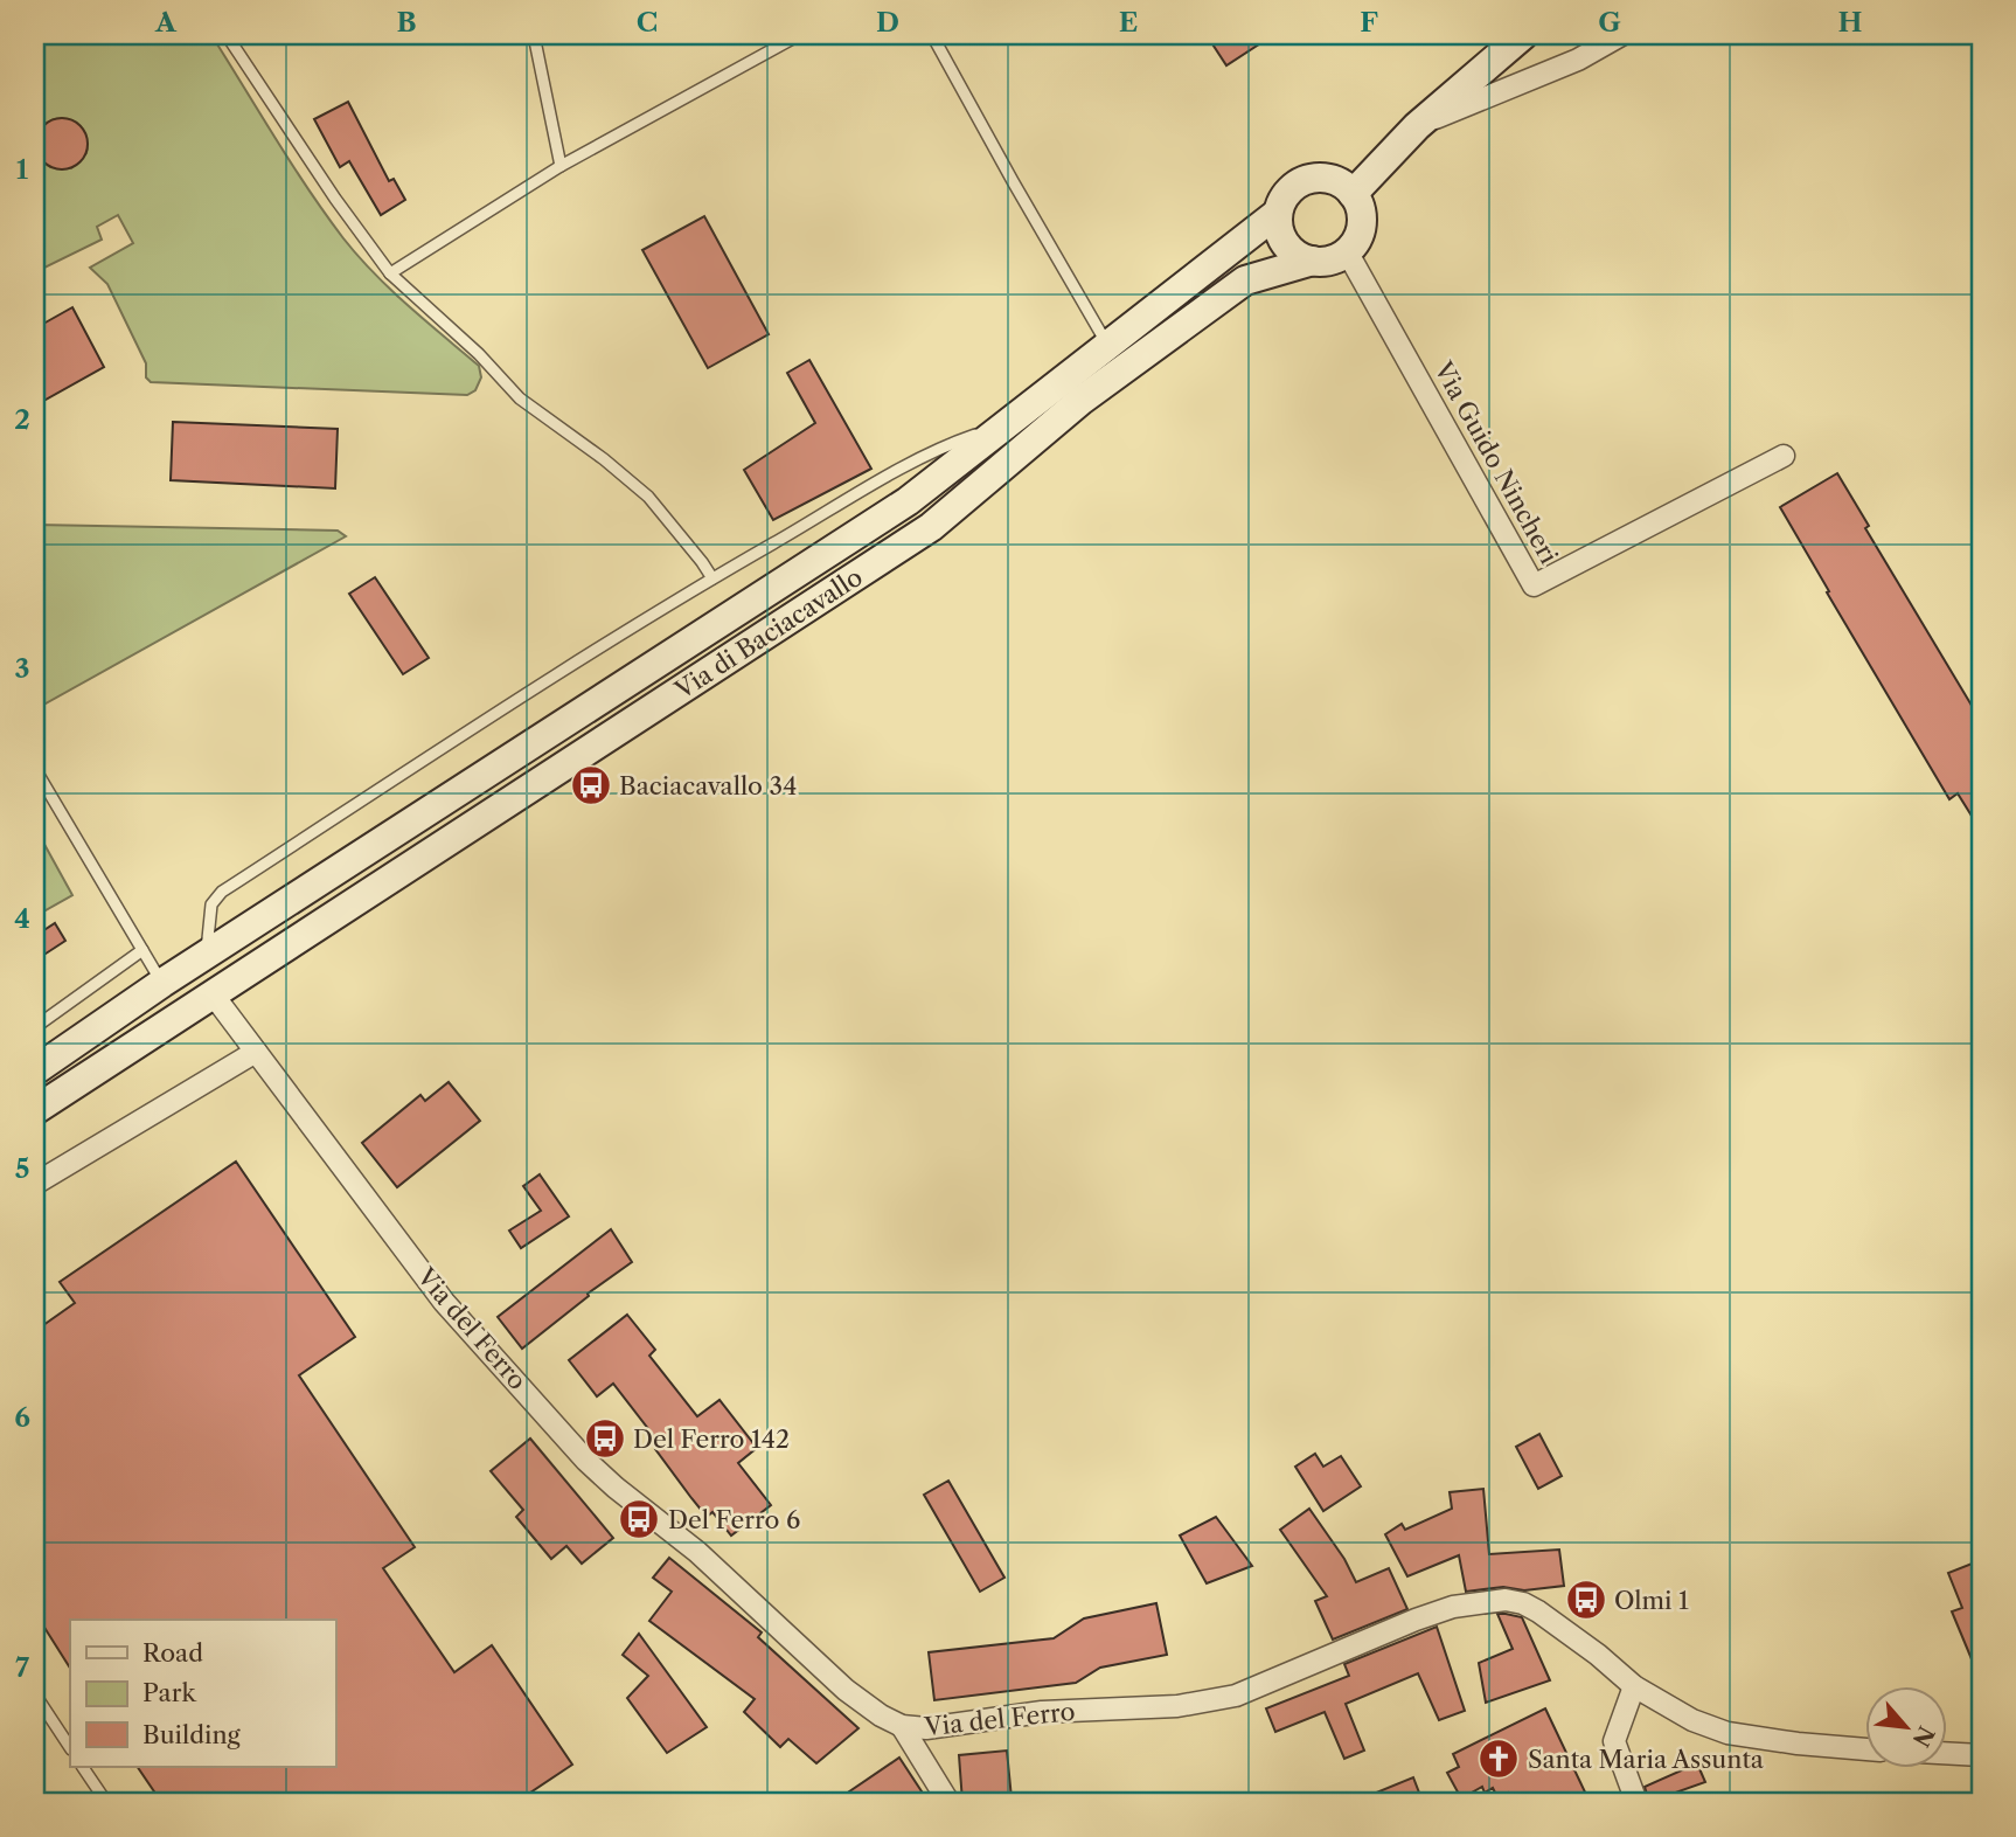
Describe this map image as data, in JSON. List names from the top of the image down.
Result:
{
  "streets": {
    "main road": ["Via di Baciacavallo"],
    "street": ["Via Guido Nincheri", "Via del Ferro"]
  },
  "crossings": [
    ["Via Guido Nincheri", "Via di Baciacavallo"],
    ["Via di Baciacavallo", "Via del Ferro"]
  ],
  "places": {
    "bus stop": [
      "Baciacavallo 34",
      "Del Ferro 142",
      "Del Ferro 6",
      "Olmi 1"
    ],
    "church": ["Santa Maria Assunta"]
  },
  "legend": ["Road", "Park", "Building"],
  "north": "bottom right",
  "grid": {
    "columns": [
      "A",
      "B",
      "C",
      "D",
      "E",
      "F",
      "G",
      "H"
    ],
    "rows": [
      "1",
      "2",
      "3",
      "4",
      "5",
      "6",
      "7"
    ]
  }
}
